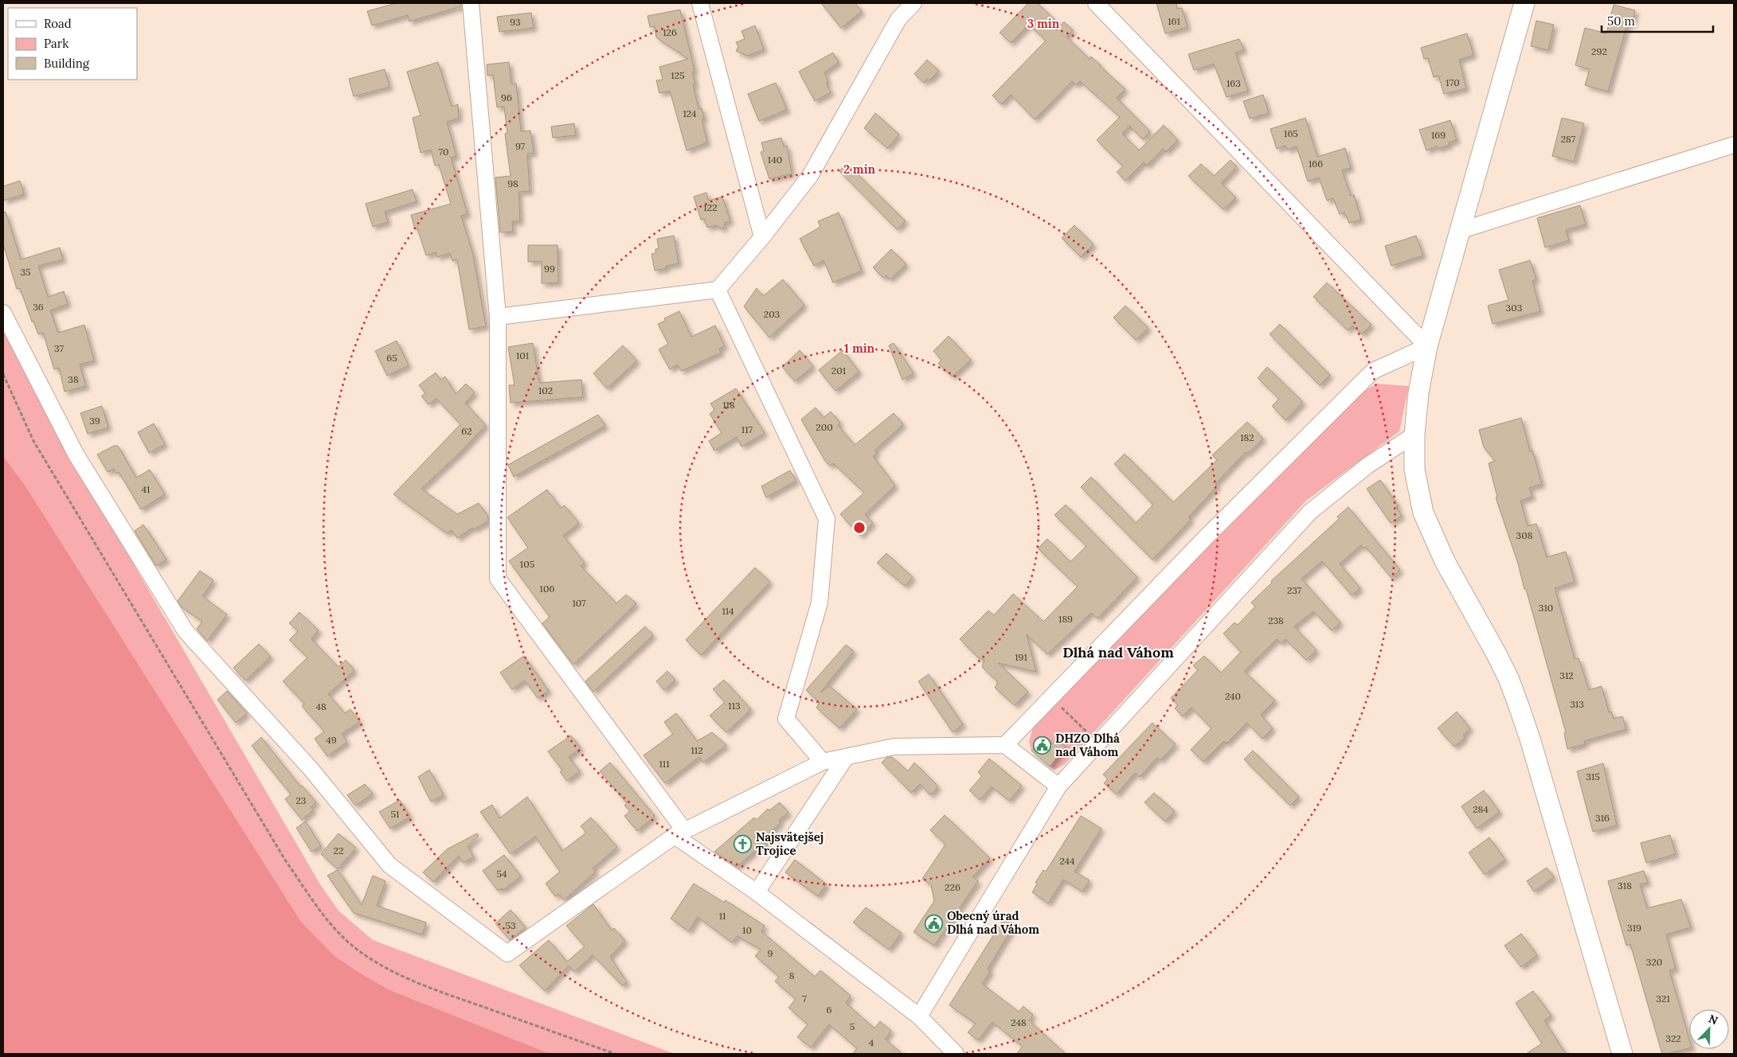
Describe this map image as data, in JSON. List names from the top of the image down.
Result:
{
  "districts": ["Dlhá nad Váhom"],
  "places": {
    "public building": ["DHZO Dlhá nad Váhom", "Obecný úrad Dlhá nad Váhom"],
    "church": ["Najsvätejšej Trojice"]
  },
  "house_numbers": [
    "161",
    "93",
    "126",
    "292",
    "125",
    "170",
    "163",
    "96",
    "124",
    "165",
    "169",
    "287",
    "97",
    "70",
    "140",
    "166",
    "98",
    "122",
    "99",
    "35",
    "36",
    "303",
    "203",
    "37",
    "101",
    "65",
    "201",
    "38",
    "102",
    "118",
    "39",
    "200",
    "117",
    "62",
    "182",
    "41",
    "308",
    "105",
    "106",
    "237",
    "107",
    "310",
    "114",
    "189",
    "238",
    "191",
    "312",
    "240",
    "313",
    "113",
    "48",
    "49",
    "112",
    "111",
    "315",
    "23",
    "284",
    "51",
    "316",
    "22",
    "244",
    "54",
    "318",
    "226",
    "11",
    "53",
    "319",
    "10",
    "9",
    "320",
    "8",
    "7",
    "321",
    "6",
    "248",
    "5",
    "322",
    "4"
  ],
  "legend": ["Road", "Park", "Building"],
  "scale_bar": "50 m",
  "north": "top right",
  "rings": ["3 min", "2 min", "1 min"]
}
